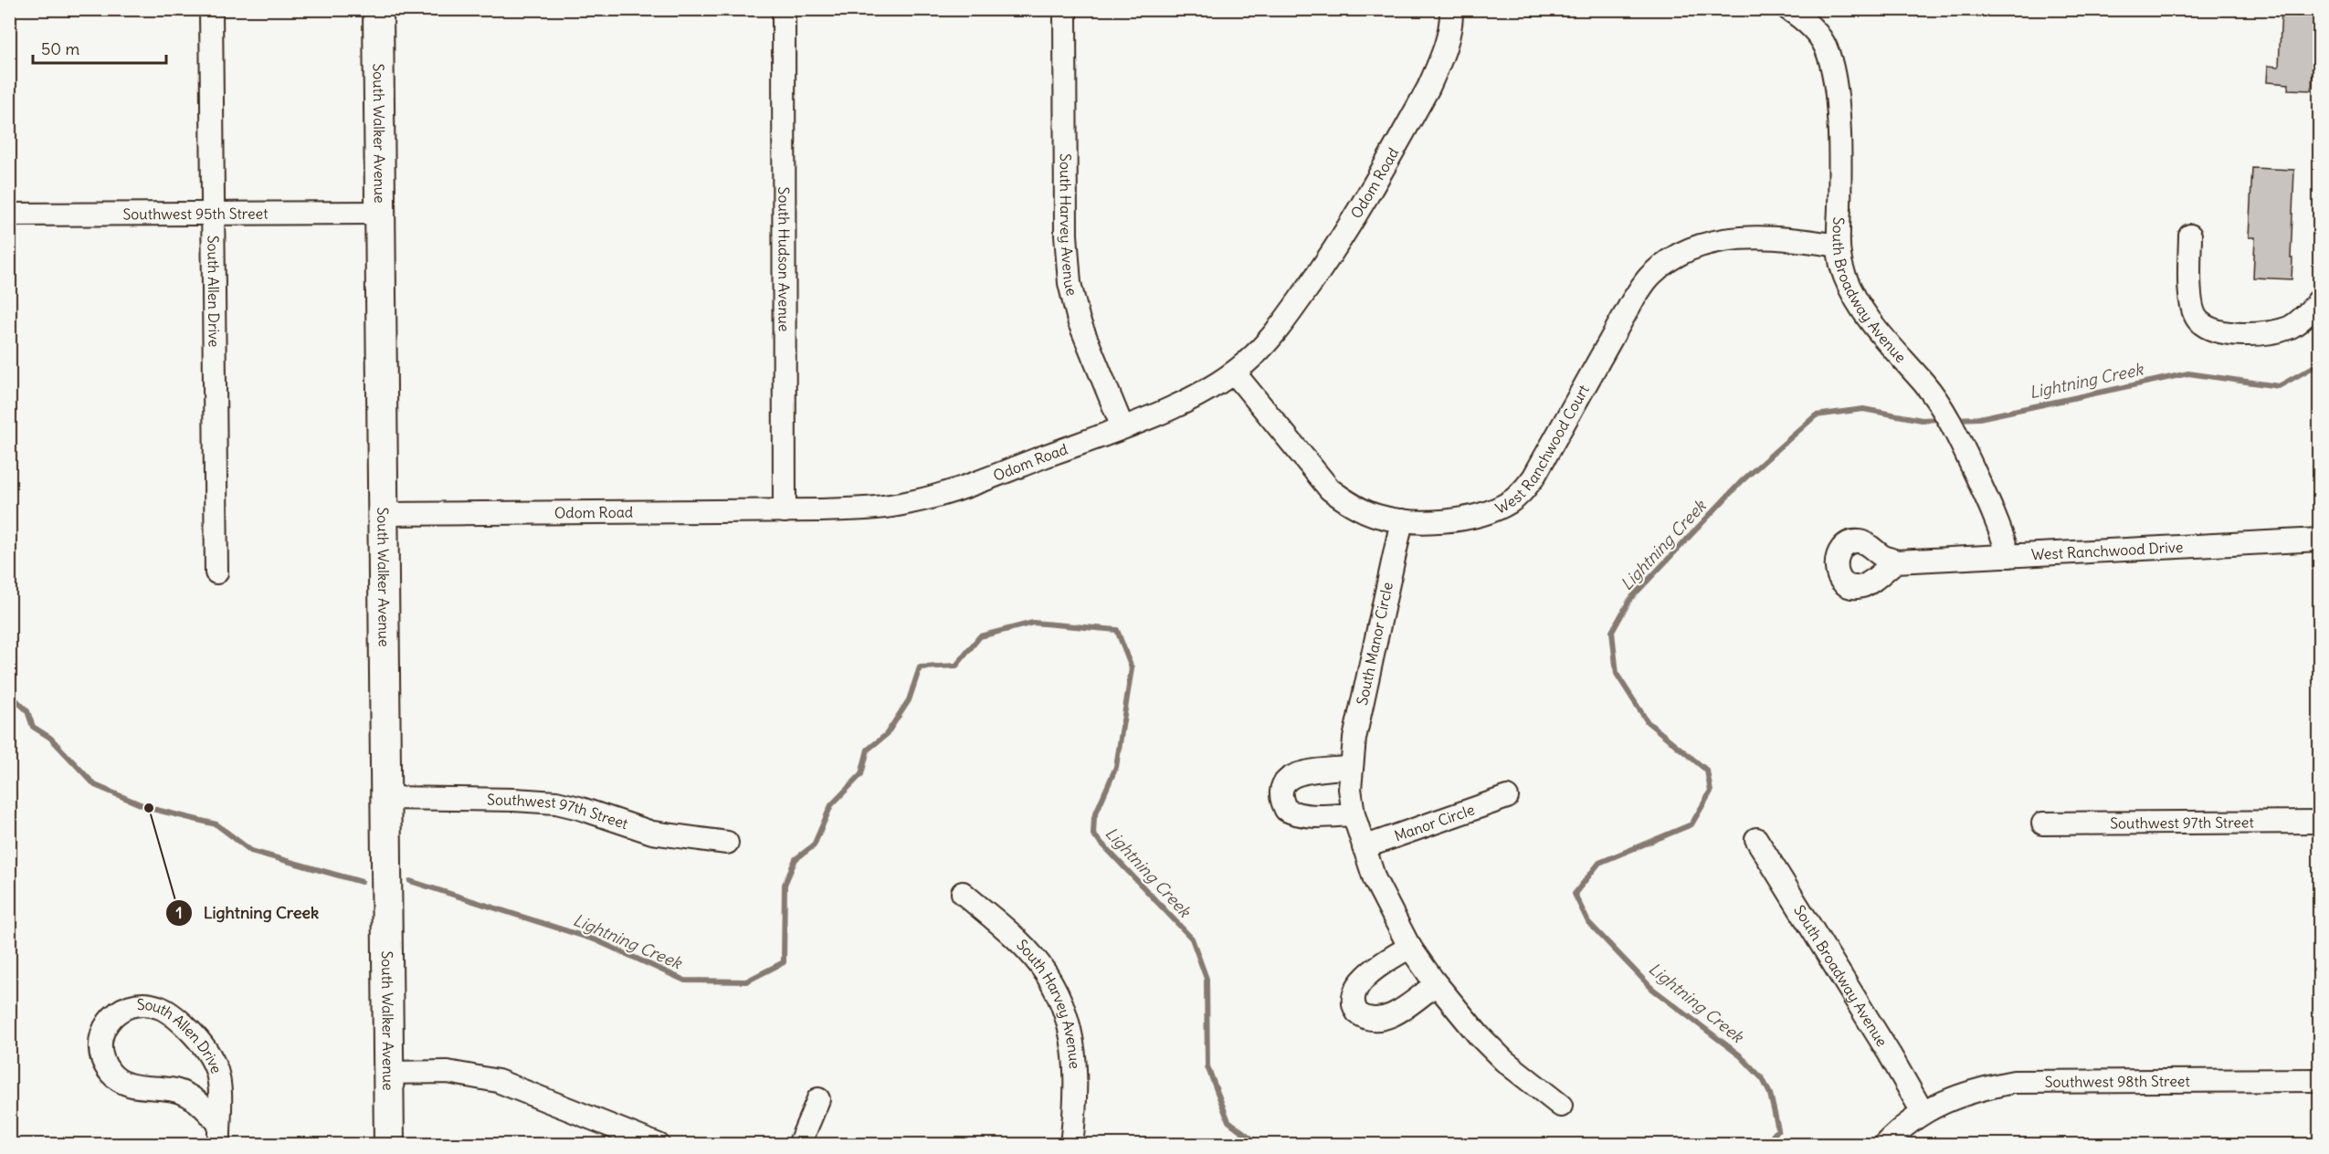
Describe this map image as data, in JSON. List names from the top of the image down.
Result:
{
  "streets": {
    "main road": ["South Walker Avenue"],
    "street": [
      "Odom Road",
      "Southwest 95th Street",
      "South Harvey Avenue",
      "South Hudson Avenue",
      "South Broadway Avenue",
      "South Allen Drive",
      "West Ranchwood Court",
      "West Ranchwood Drive",
      "South Manor Circle",
      "Southwest 97th Street",
      "Manor Circle",
      "Southwest 98th Street"
    ]
  },
  "crossings": [
    ["South Walker Avenue", "Odom Road"],
    ["South Walker Avenue", "Southwest 95th Street"],
    ["South Walker Avenue", "Southwest 97th Street"],
    ["Odom Road", "South Harvey Avenue"],
    ["Odom Road", "South Hudson Avenue"],
    ["Odom Road", "West Ranchwood Court"],
    ["Southwest 95th Street", "South Allen Drive"],
    ["South Broadway Avenue", "West Ranchwood Court"],
    ["South Broadway Avenue", "West Ranchwood Drive"],
    ["South Broadway Avenue", "Southwest 98th Street"],
    ["West Ranchwood Court", "South Manor Circle"],
    ["South Manor Circle", "Manor Circle"]
  ],
  "water": ["Lightning Creek"],
  "places": ["Lightning Creek"],
  "scale_bar": "50 m"
}
